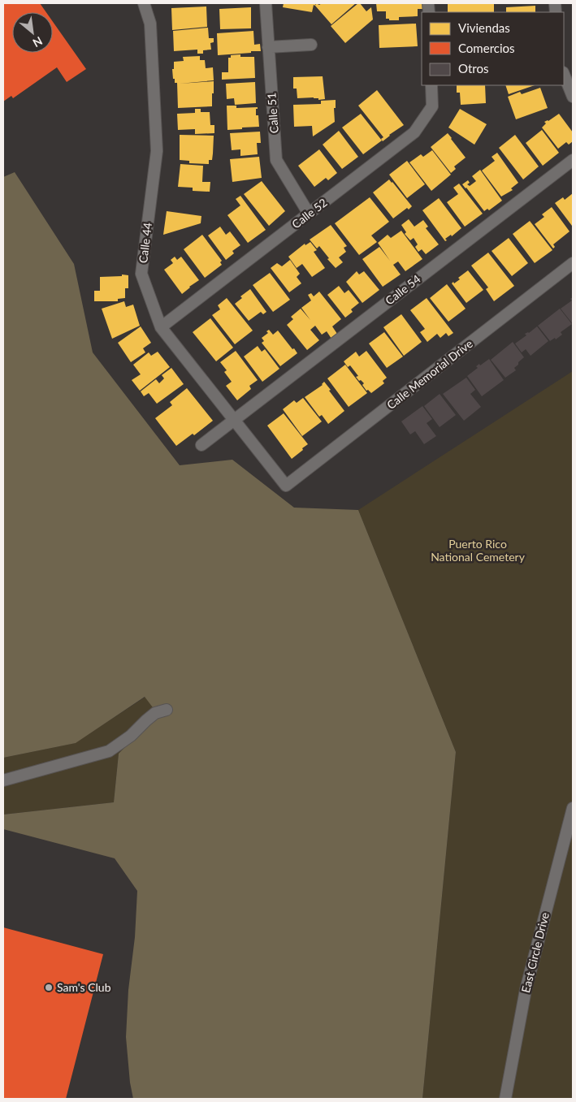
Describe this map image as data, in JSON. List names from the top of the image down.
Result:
{
  "streets": {
    "street": [
      "Calle 51",
      "Calle 52",
      "Calle 44",
      "Calle 54",
      "Calle Memorial Drive",
      "East Circle Drive"
    ]
  },
  "crossings": [
    ["Calle 51", "Calle 52"],
    ["Calle 52", "Calle 44"],
    ["Calle 44", "Calle 54"],
    ["Calle 44", "Calle Memorial Drive"]
  ],
  "parks": ["Puerto Rico National Cemetery"],
  "places": ["Sam's Club"],
  "legend": ["Viviendas", "Comercios", "Otros"],
  "north": "bottom right"
}
